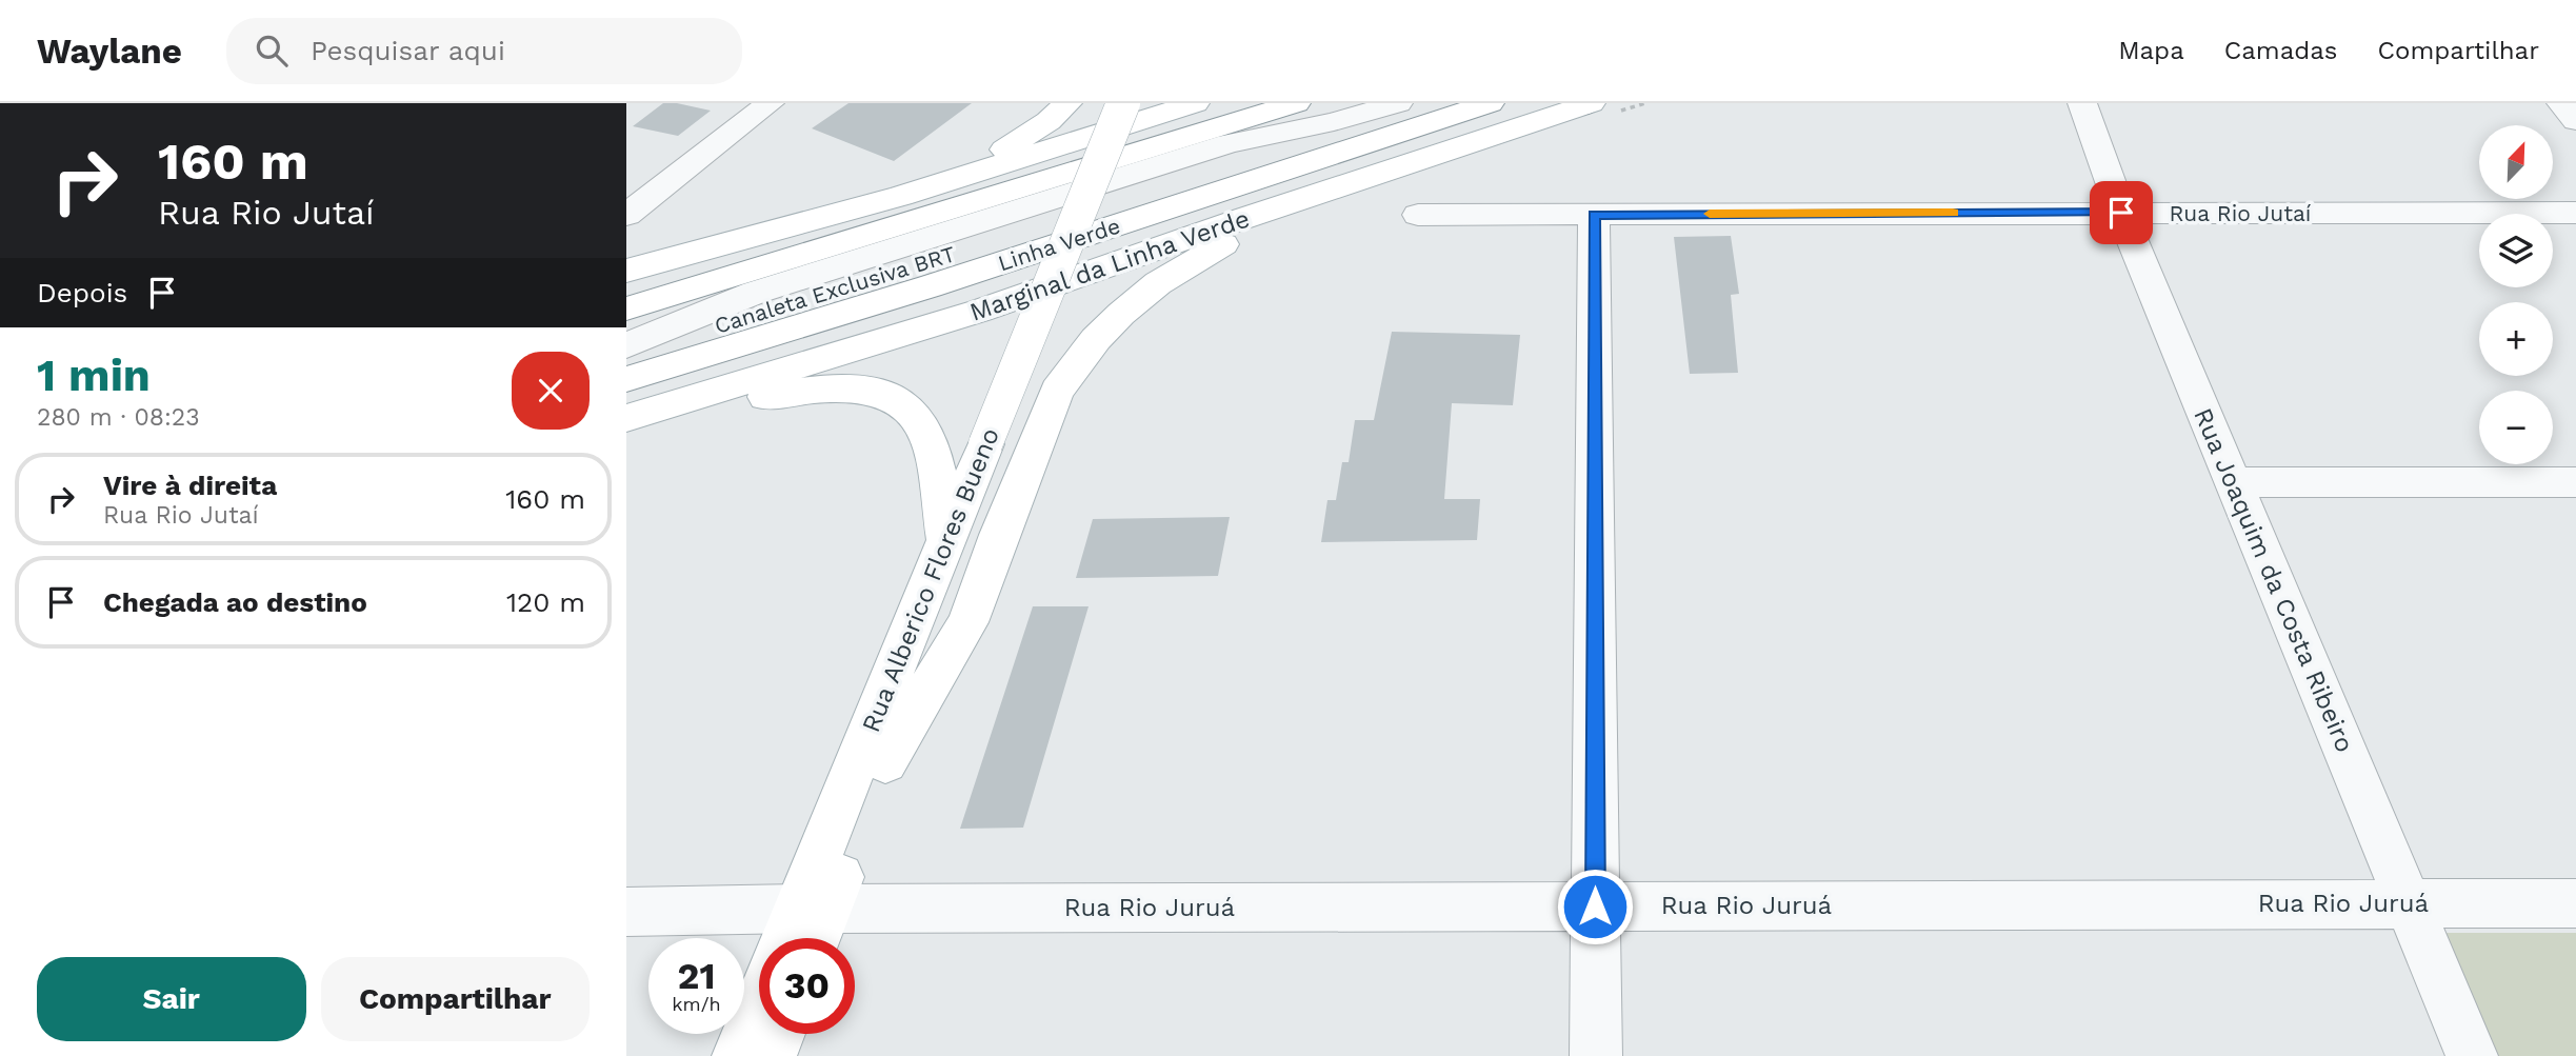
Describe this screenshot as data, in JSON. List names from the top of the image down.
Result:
{
  "streets": {
    "main road": ["Linha Verde", "Marginal da Linha Verde", "Rua Alberico Flores Bueno"],
    "street": [
      "Rua Rio Jutaí",
      "Canaleta Exclusiva BRT",
      "Rua Joaquim da Costa Ribeiro",
      "Rua Rio Juruá"
    ]
  },
  "crossings": [
    ["Rua Rio Jutaí", "Rua Joaquim da Costa Ribeiro"],
    ["Rua Alberico Flores Bueno", "Rua Rio Juruá"],
    ["Rua Joaquim da Costa Ribeiro", "Rua Rio Juruá"]
  ],
  "north": "top right",
  "page": {
    "header": "Waylane",
    "search": "Pesquisar aqui",
    "nav": ["Mapa", "Camadas", "Compartilhar"],
    "turn": ["160 m", "Rua Rio Jutaí"],
    "map_buttons": ["+", "−"],
    "then": "Depois",
    "heading": ["1 min", "280 m · 08:23"],
    "list": [
      {
        "name": "Vire à direita",
        "note": "Rua Rio Jutaí",
        "value": "160 m"
      },
      {
        "name": "Chegada ao destino",
        "value": "120 m"
      }
    ],
    "speed": "21 km/h",
    "limit": "30",
    "buttons": ["Sair", "Compartilhar"]
  }
}
